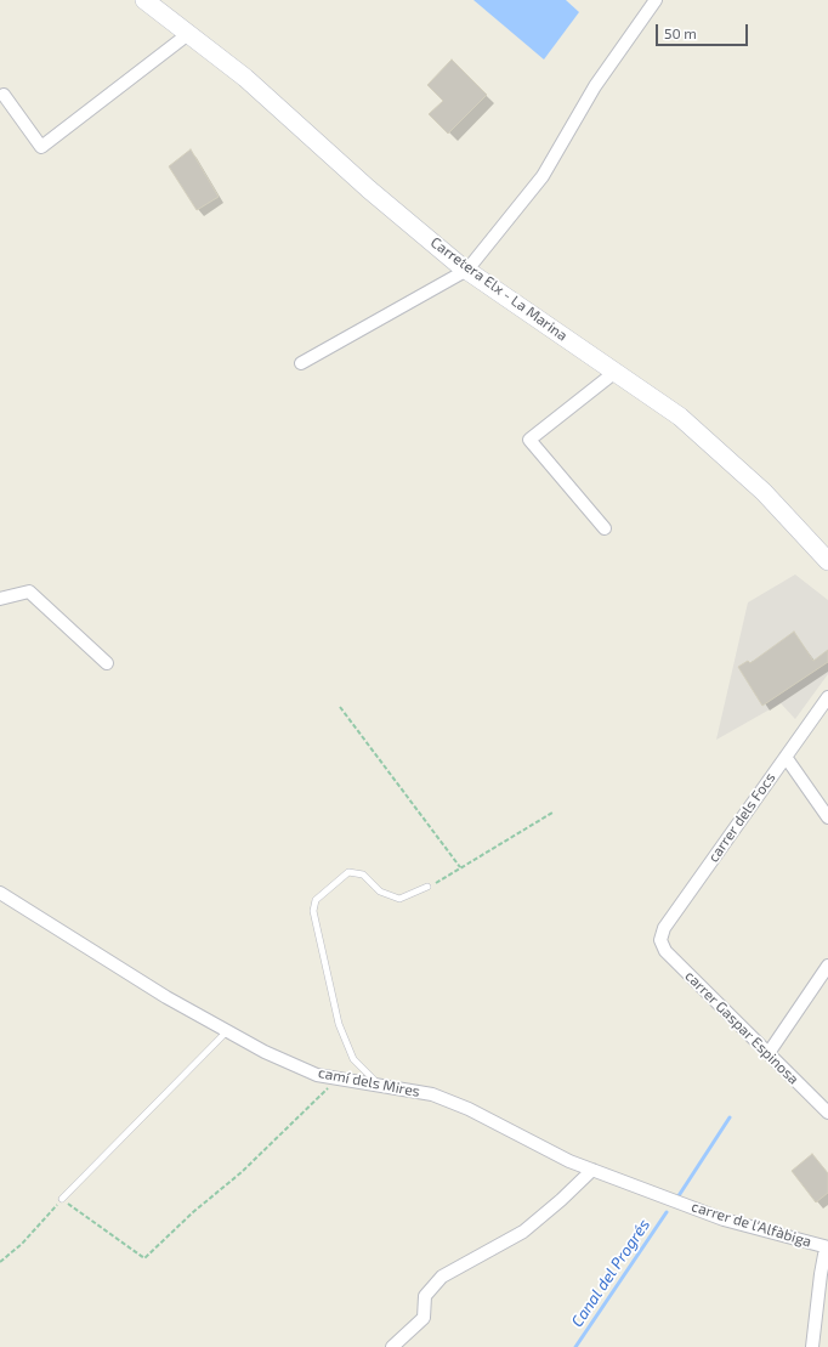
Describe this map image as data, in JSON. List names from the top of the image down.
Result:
{
  "streets": {
    "main road": ["Carretera Elx - La Marina"],
    "street": [
      "carrer dels Focs",
      "carrer Gaspar Espinosa",
      "camí dels Mires",
      "carrer de l'Alfàbiga"
    ]
  },
  "crossings": [
    ["carrer dels Focs", "carrer Gaspar Espinosa"],
    ["camí dels Mires", "carrer de l'Alfàbiga"]
  ],
  "water": ["Canal del Progrés"],
  "scale_bar": "50 m"
}
